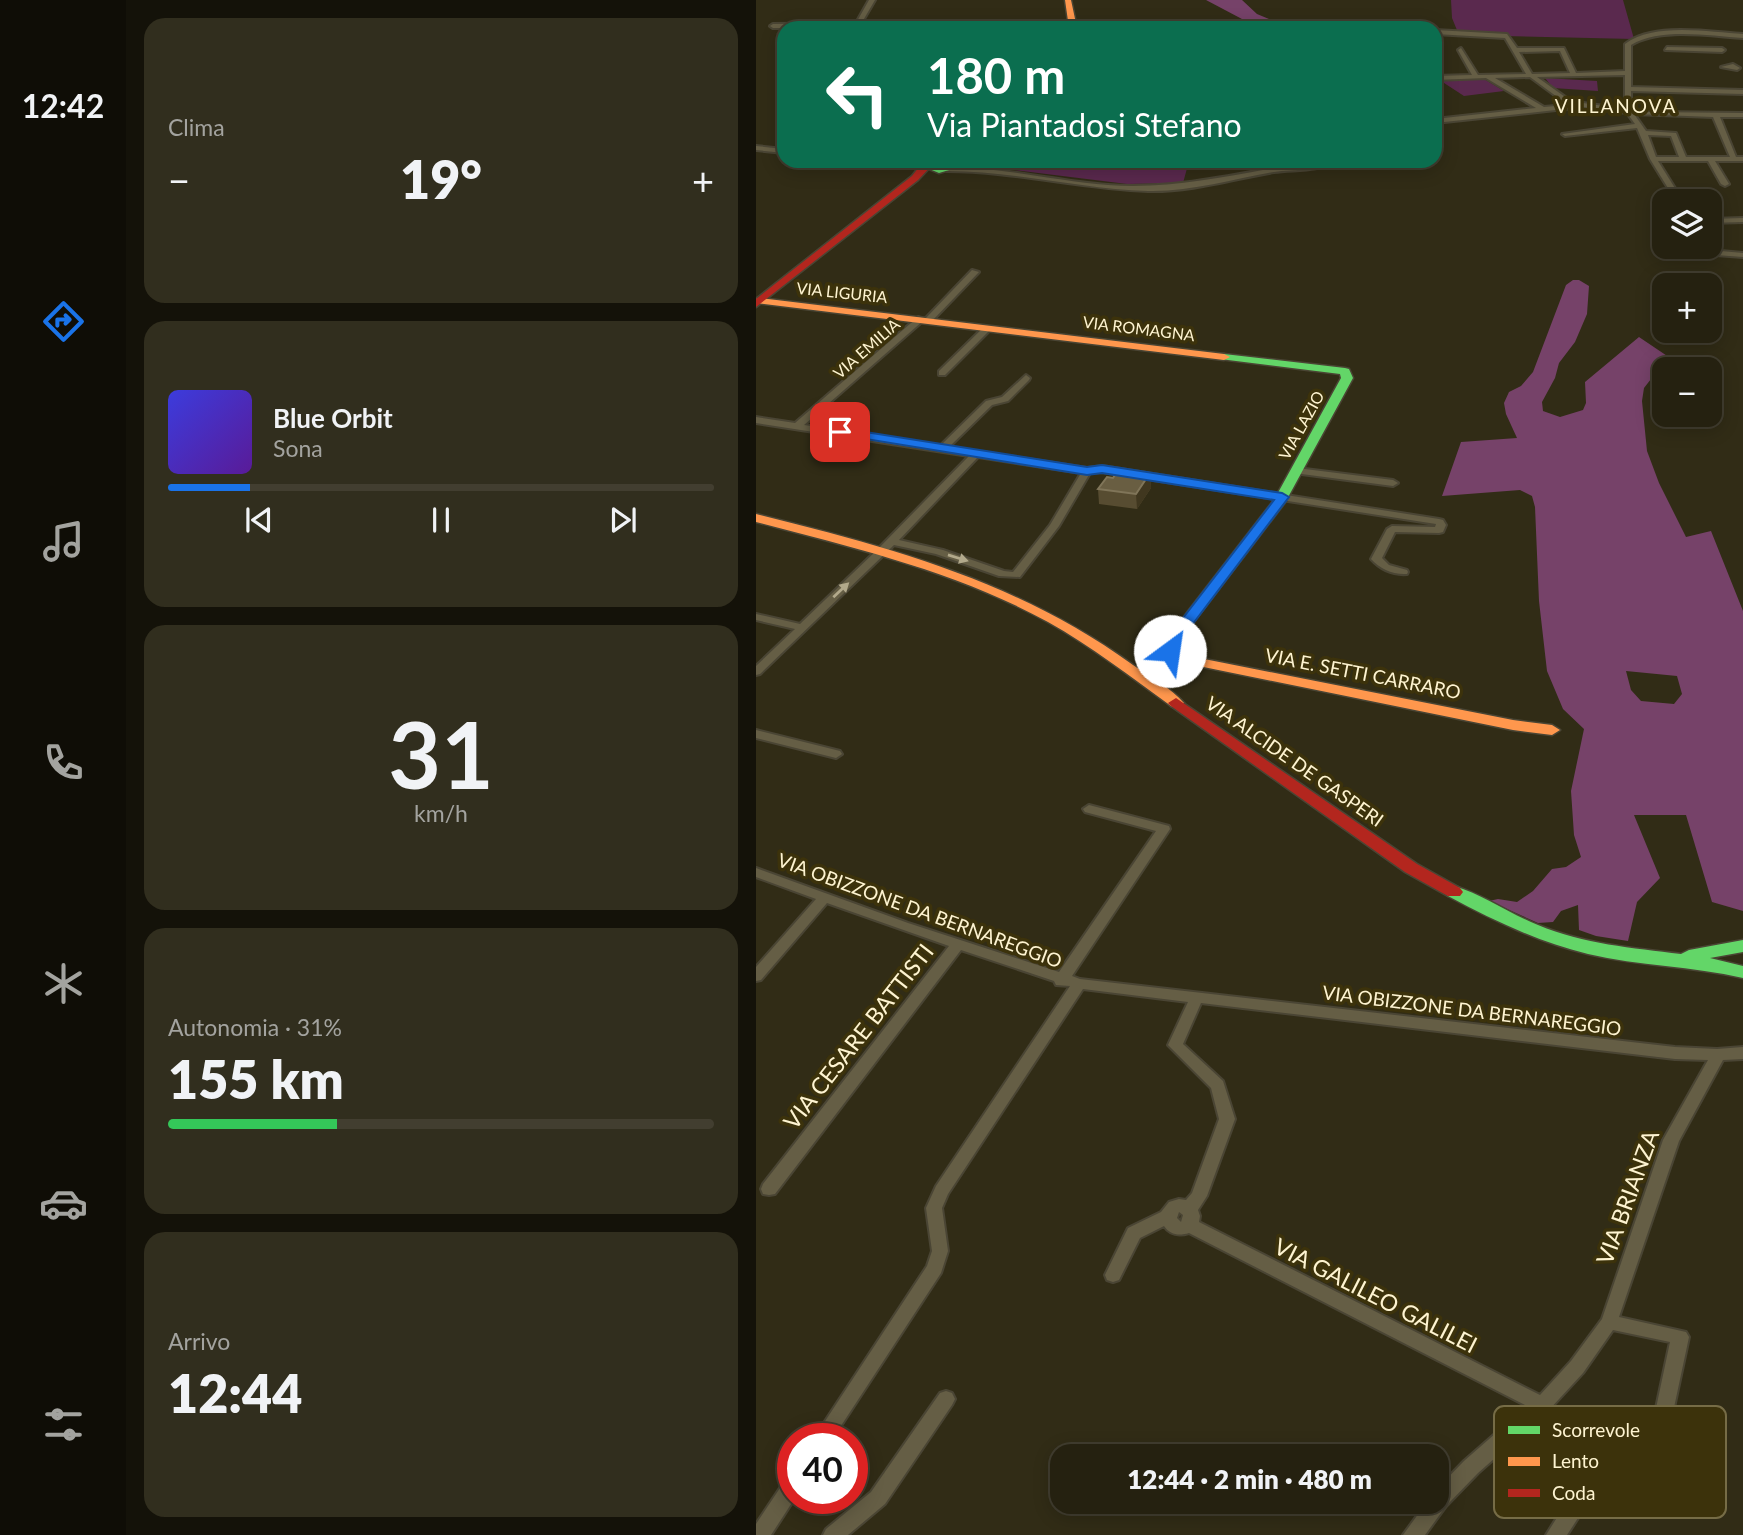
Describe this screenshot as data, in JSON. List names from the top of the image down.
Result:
{
  "streets": {
    "street": [
      "VIA LIGURIA",
      "VIA ROMAGNA",
      "VIA EMILIA",
      "VIA LAZIO",
      "VIA E. SETTI CARRARO",
      "VIA ALCIDE DE GASPERI",
      "VIA OBIZZONE DA BERNAREGGIO",
      "VIA CESARE BATTISTI",
      "VIA BRIANZA",
      "VIA GALILEO GALILEI"
    ]
  },
  "crossings": [
    ["VIA LIGURIA", "VIA ROMAGNA"],
    ["VIA LIGURIA", "VIA EMILIA"],
    ["VIA ROMAGNA", "VIA EMILIA"],
    ["VIA ROMAGNA", "VIA LAZIO"],
    ["VIA LAZIO", "VIA E. SETTI CARRARO"],
    ["VIA OBIZZONE DA BERNAREGGIO", "VIA CESARE BATTISTI"],
    ["VIA OBIZZONE DA BERNAREGGIO", "VIA BRIANZA"],
    ["VIA BRIANZA", "VIA GALILEO GALILEI"]
  ],
  "districts": ["VILLANOVA"],
  "legend": ["Scorrevole", "Lento", "Coda"],
  "page": {
    "tabs": "12:42",
    "tile": [
      "Clima",
      ["31", "km/h"],
      ["Autonomia · 31%", "155 km"],
      ["Arrivo", "12:44"]
    ],
    "turn": ["180 m", "Via Piantadosi Stefano"],
    "heat": ["−", "19°", "+"],
    "map_buttons": ["+", "−"],
    "song": ["Blue Orbit", "Sona"],
    "limit": "40",
    "trip": "12:44 · 2 min · 480 m"
  }
}
